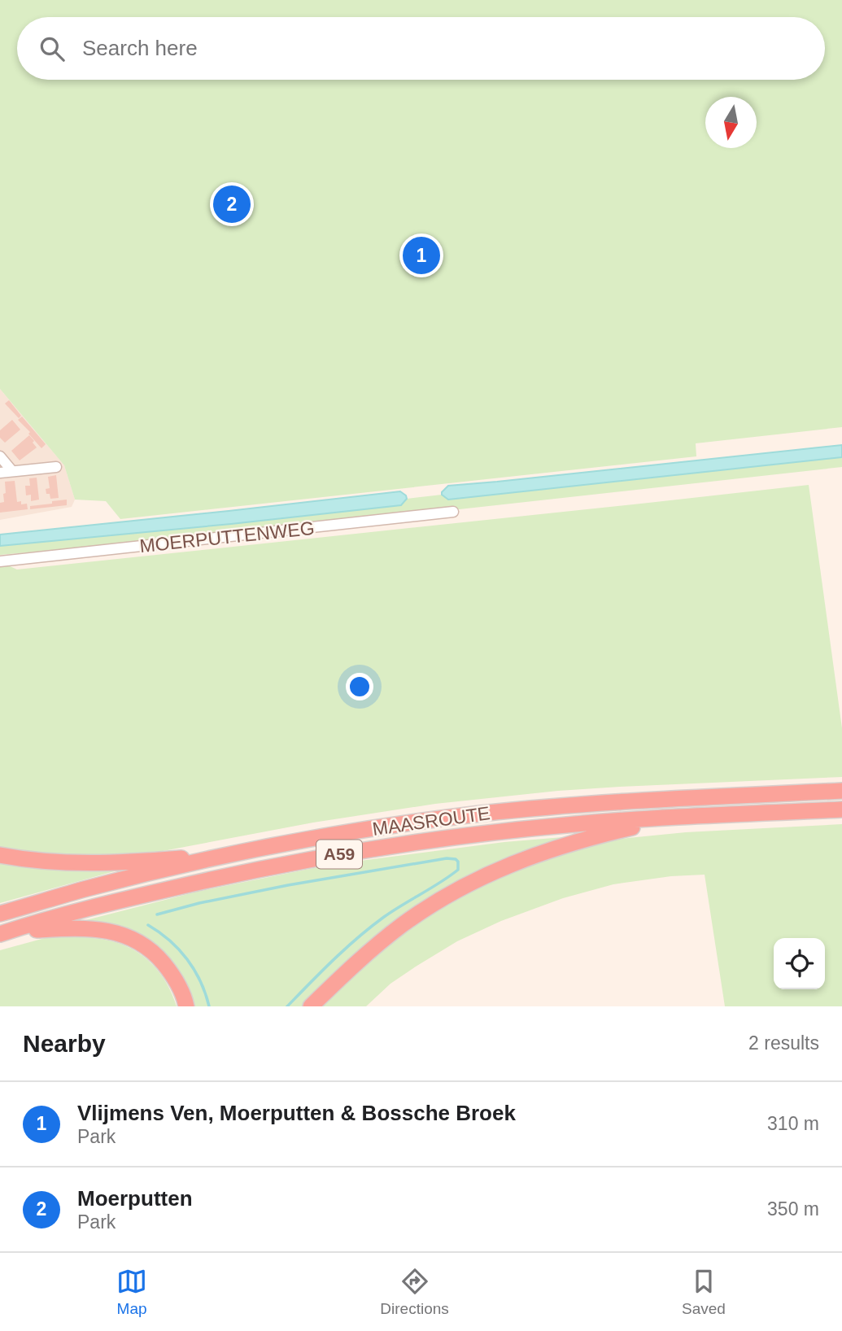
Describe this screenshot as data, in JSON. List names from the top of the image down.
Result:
{
  "streets": {
    "highway": ["MAASROUTE", "A59"],
    "street": ["MOERPUTTENWEG"]
  },
  "crossings": [
    ["MAASROUTE", "A59"]
  ],
  "north": "bottom",
  "page": {
    "search": "Search here",
    "pins": ["2", "1"],
    "heading": ["Nearby", "2 results"],
    "list": [
      {
        "mark": "1",
        "name": "Vlijmens Ven, Moerputten & Bossche Broek",
        "note": "Park",
        "value": "310 m"
      },
      {
        "mark": "2",
        "name": "Moerputten",
        "note": "Park",
        "value": "350 m"
      }
    ],
    "nav": ["Map", "Directions", "Saved"]
  }
}
